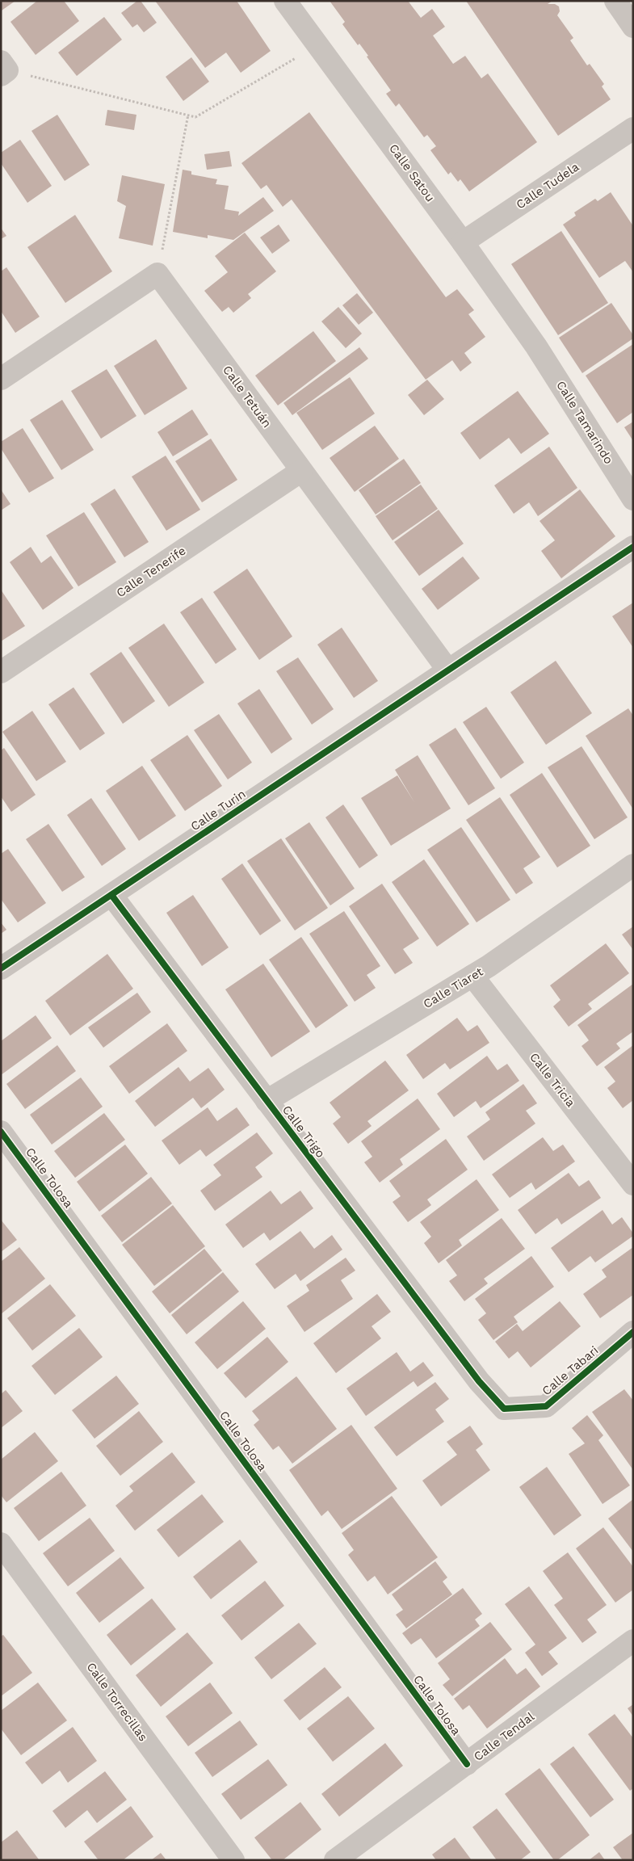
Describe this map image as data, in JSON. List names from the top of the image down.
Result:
{
  "streets": {
    "street": [
      "Calle Satou",
      "Calle Tudela",
      "Calle Tetuán",
      "Calle Tamarindo",
      "Calle Tenerife",
      "Calle Turin",
      "Calle Tiaret",
      "Calle Tricia",
      "Calle Trigo",
      "Calle Tolosa",
      "Calle Tabari",
      "Calle Torrecillas",
      "Calle Tendal"
    ]
  },
  "crossings": [
    ["Calle Satou", "Calle Tudela"],
    ["Calle Satou", "Calle Tamarindo"],
    ["Calle Tetuán", "Calle Tenerife"],
    ["Calle Tetuán", "Calle Turin"],
    ["Calle Turin", "Calle Trigo"],
    ["Calle Tiaret", "Calle Tricia"],
    ["Calle Tiaret", "Calle Trigo"],
    ["Calle Trigo", "Calle Tabari"],
    ["Calle Tolosa", "Calle Tendal"]
  ]
}
